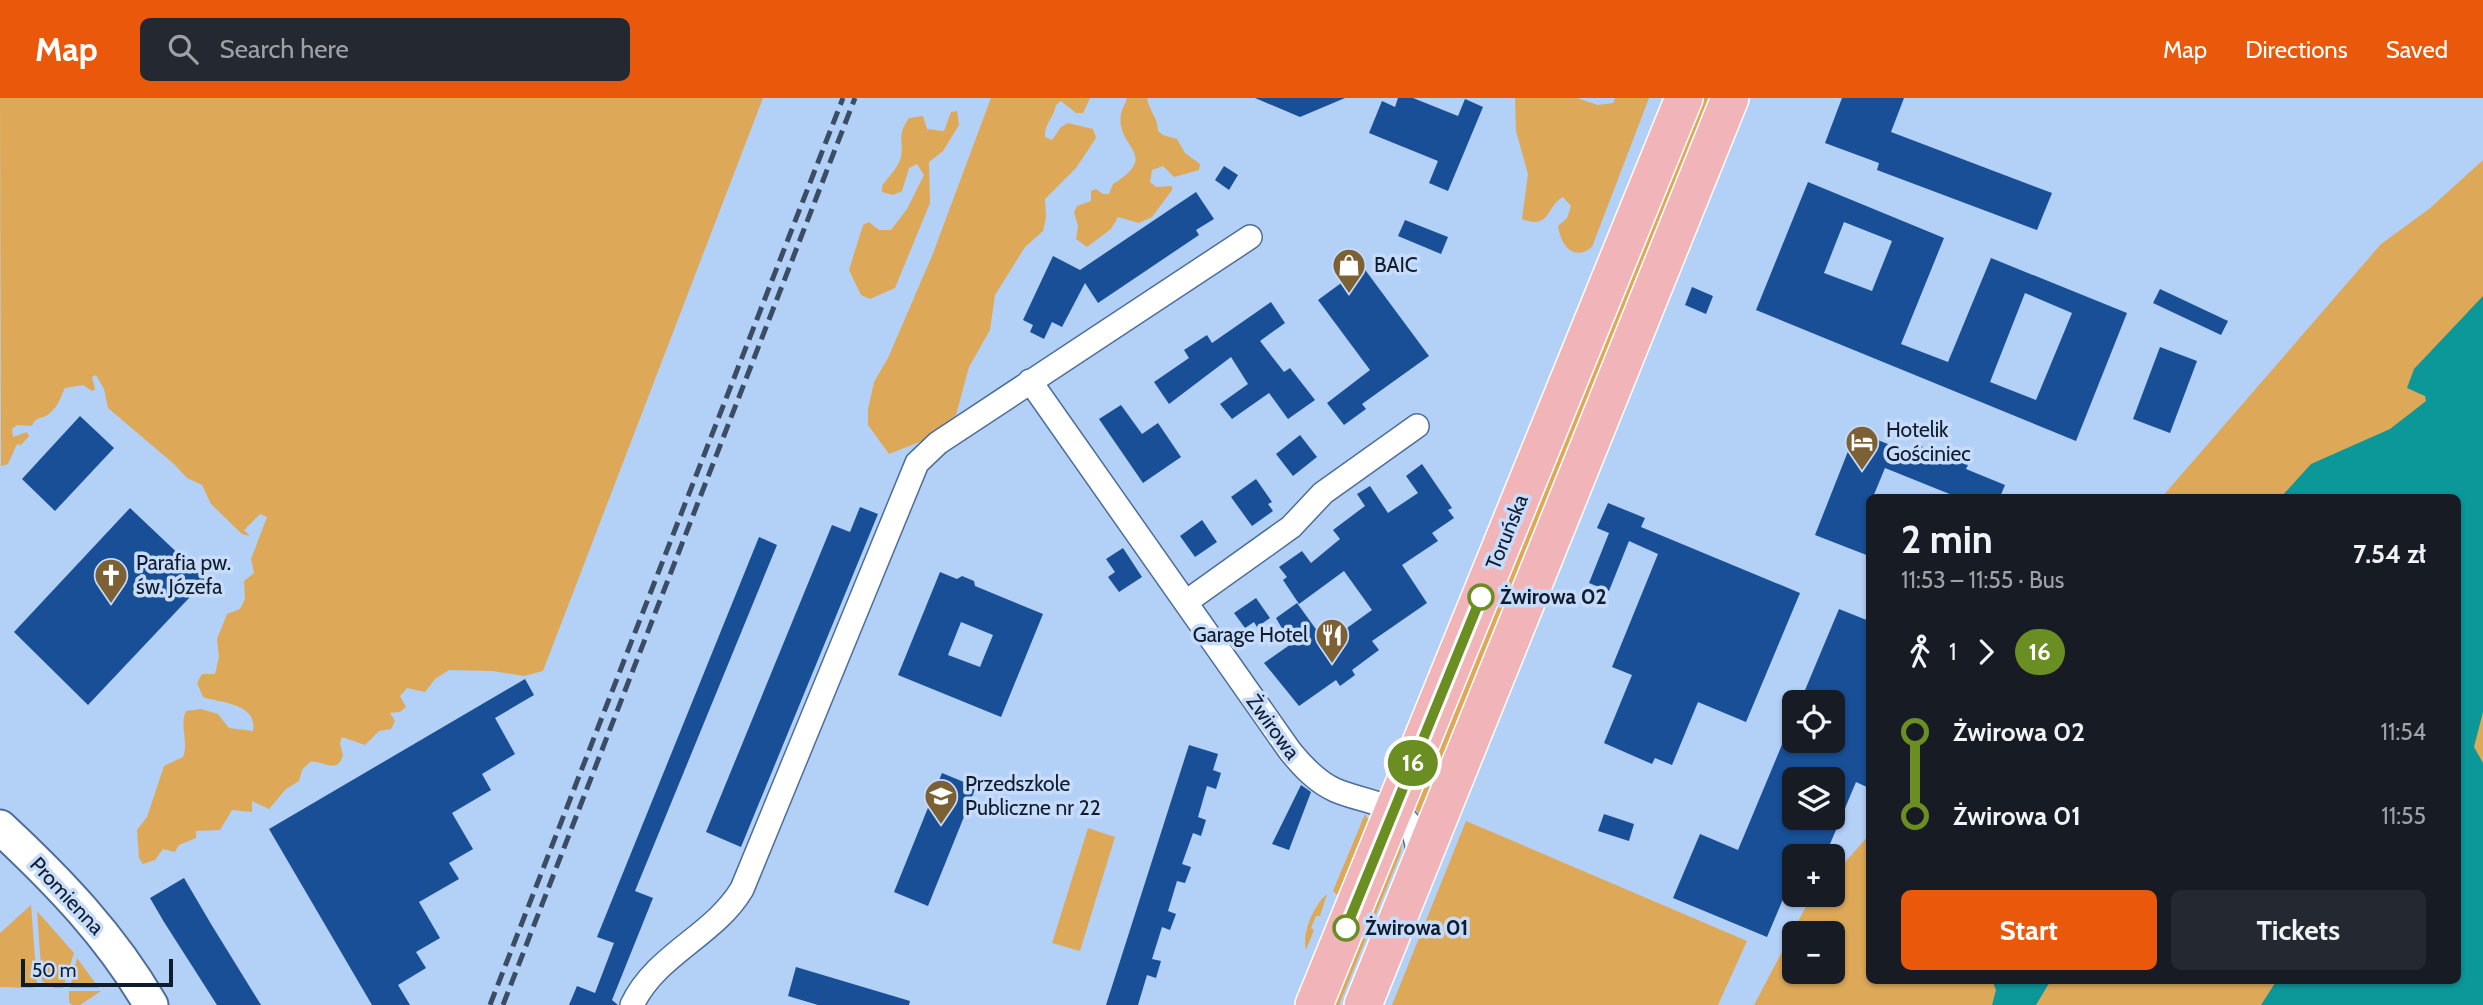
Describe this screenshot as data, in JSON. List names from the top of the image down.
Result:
{
  "streets": {
    "main road": ["Toruńska"],
    "street": ["Żwirowa", "Promienna"]
  },
  "crossings": [
    ["Toruńska", "Żwirowa"]
  ],
  "places": {
    "shop": ["BAIC"],
    "hotel": ["Hotelik Gościniec"],
    "other": ["Żwirowa 02", "Żwirowa 01"],
    "church": ["Parafia pw. św. Józefa"],
    "restaurant": ["Garage Hotel"],
    "school or university": ["Przedszkole Publiczne nr 22"]
  },
  "lines": ["bus line 16"],
  "scale_bar": "50 m",
  "page": {
    "header": "Map",
    "search": "Search here",
    "nav": ["Map", "Directions", "Saved"],
    "on_map": "16",
    "heading": ["2 min", "11:53 – 11:55 · Bus", "7.54 zł"],
    "legs": ["1", "16"],
    "map_buttons": ["+", "−"],
    "list": [
      {
        "name": "Żwirowa 02",
        "value": "11:54"
      },
      {
        "name": "Żwirowa 01",
        "value": "11:55"
      }
    ],
    "buttons": ["Start", "Tickets"],
    "scale": "50 m"
  }
}
